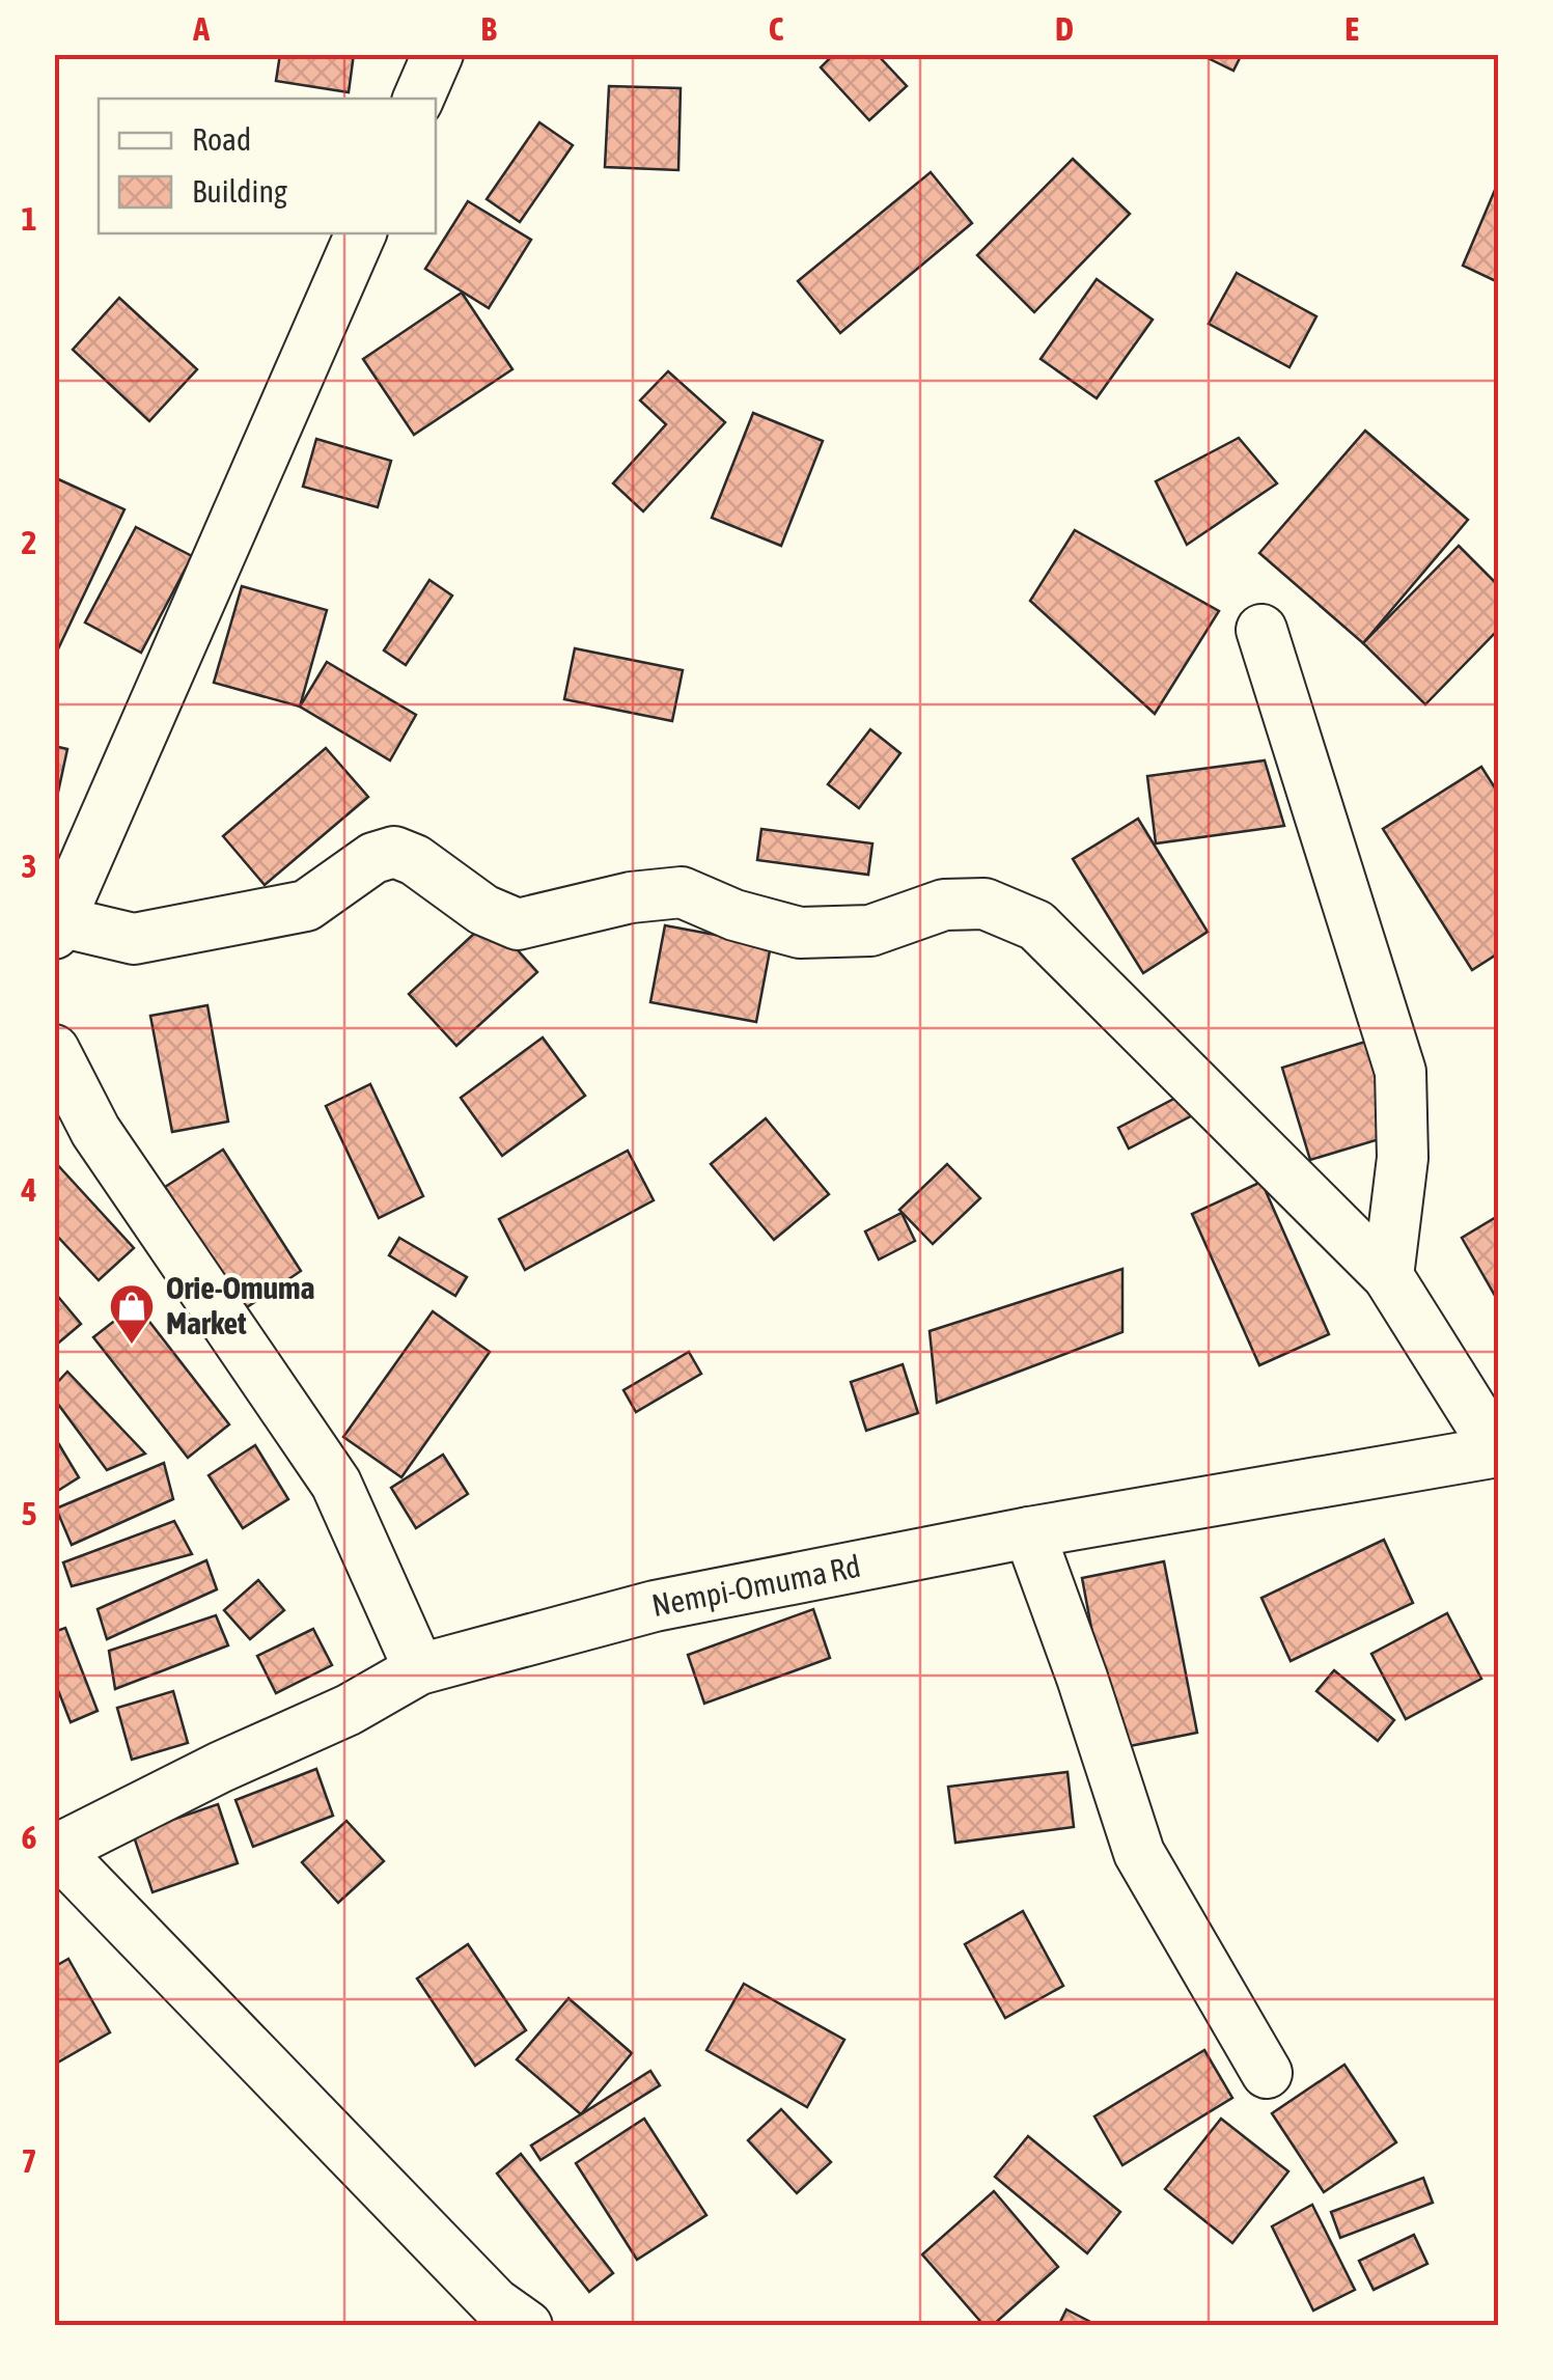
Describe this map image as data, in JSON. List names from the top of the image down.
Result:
{
  "streets": {
    "street": ["Nempi-Omuma Rd"]
  },
  "places": {
    "shop": ["Orie-Omuma Market"]
  },
  "legend": ["Road", "Building"],
  "grid": {
    "columns": [
      "A",
      "B",
      "C",
      "D",
      "E"
    ],
    "rows": [
      "1",
      "2",
      "3",
      "4",
      "5",
      "6",
      "7"
    ]
  }
}
